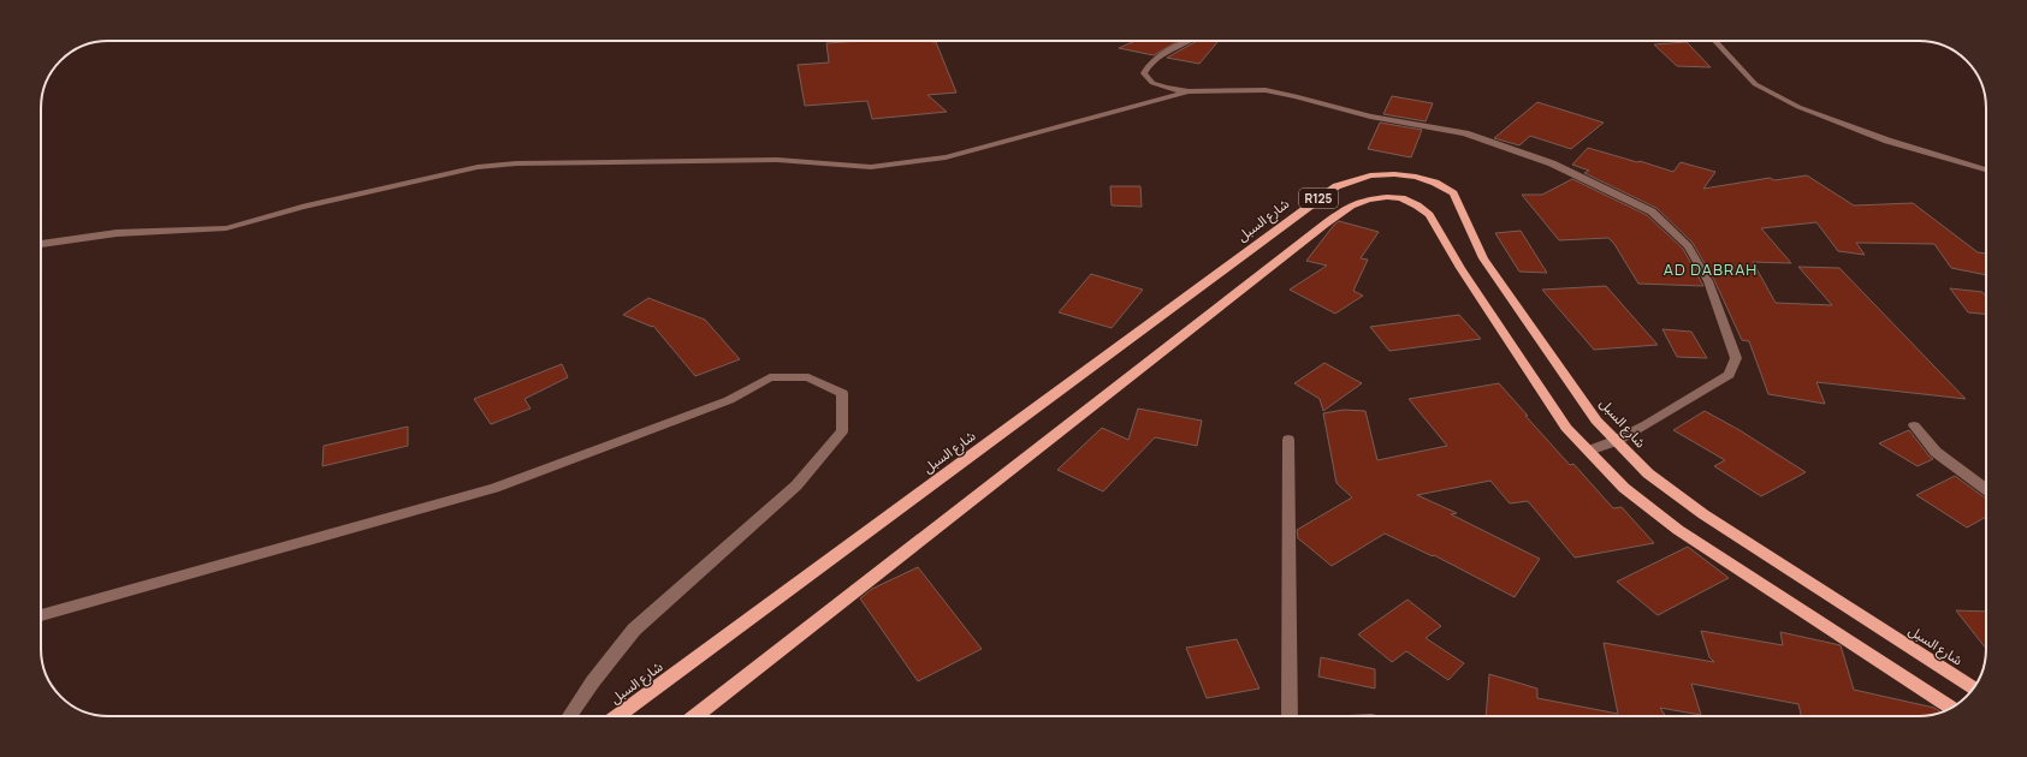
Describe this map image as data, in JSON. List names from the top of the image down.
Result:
{
  "streets": {
    "main road": ["R125", "شارع السبل"]
  },
  "districts": ["AD DABRAH"]
}
